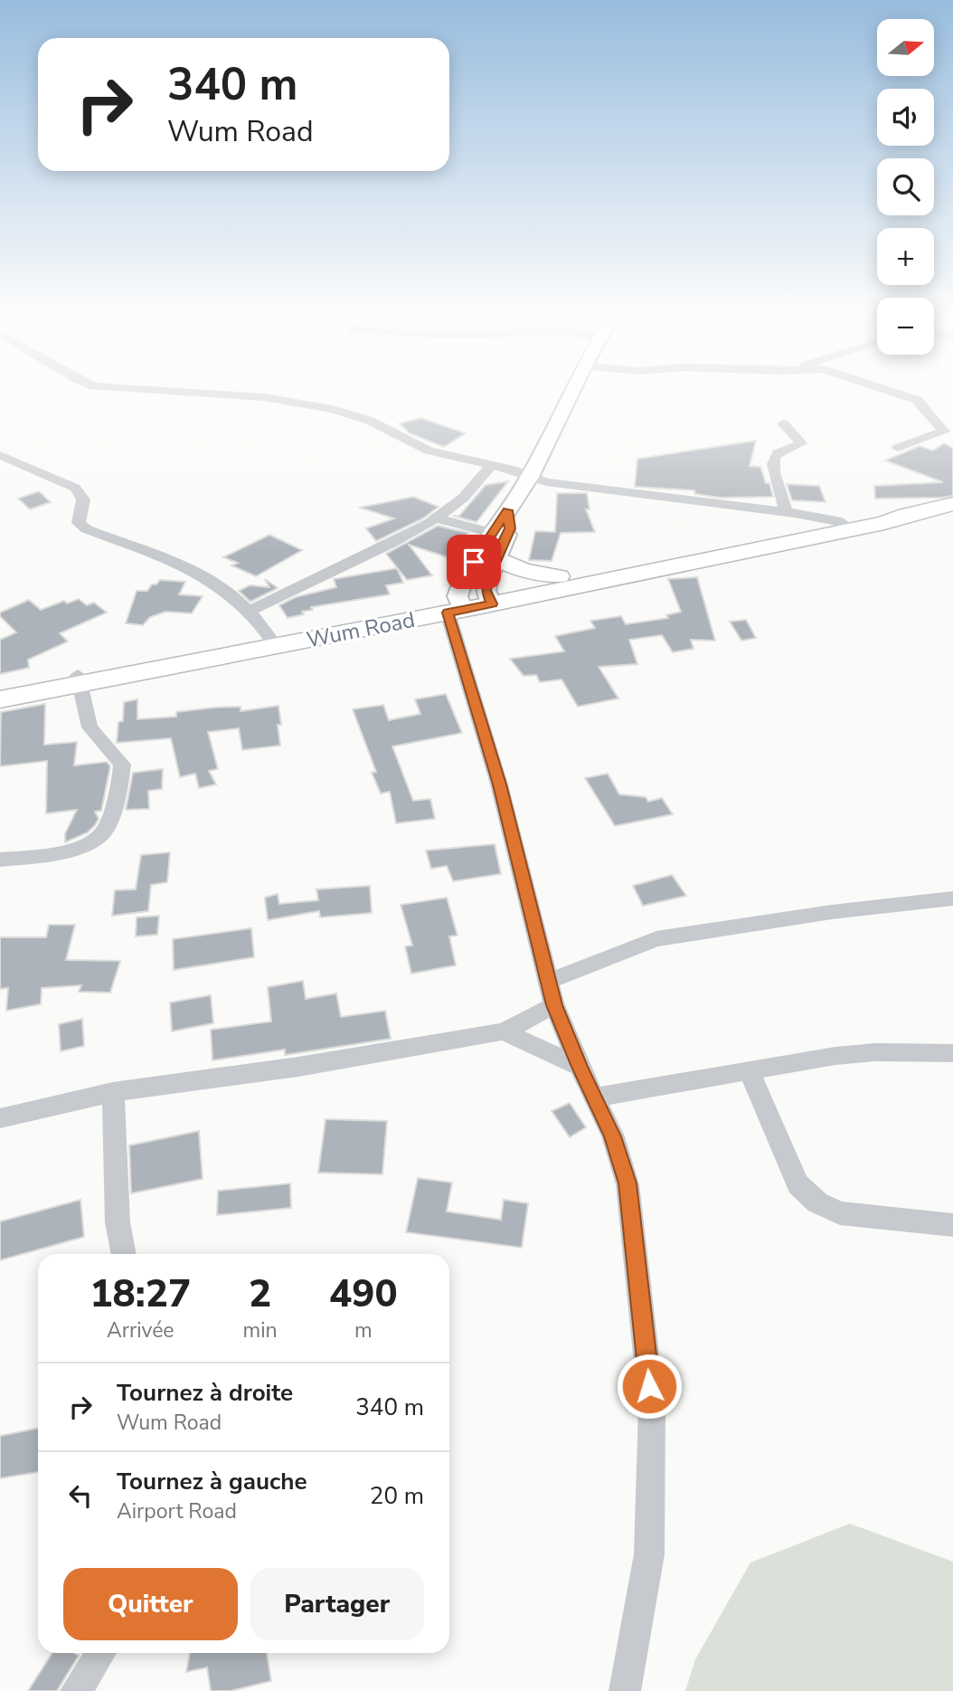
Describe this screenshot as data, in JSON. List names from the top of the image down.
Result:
{
  "streets": {
    "highway": ["Wum Road"]
  },
  "north": "right",
  "page": {
    "map_buttons": ["+", "−"],
    "turn": ["340 m", "Wum Road"],
    "eta": [
      "18:27",
      "Arrivée",
      "2",
      "min",
      "490",
      "m"
    ],
    "list": [
      {
        "name": "Tournez à droite",
        "note": "Wum Road",
        "value": "340 m"
      },
      {
        "name": "Tournez à gauche",
        "note": "Airport Road",
        "value": "20 m"
      }
    ],
    "buttons": ["Quitter", "Partager"]
  }
}
